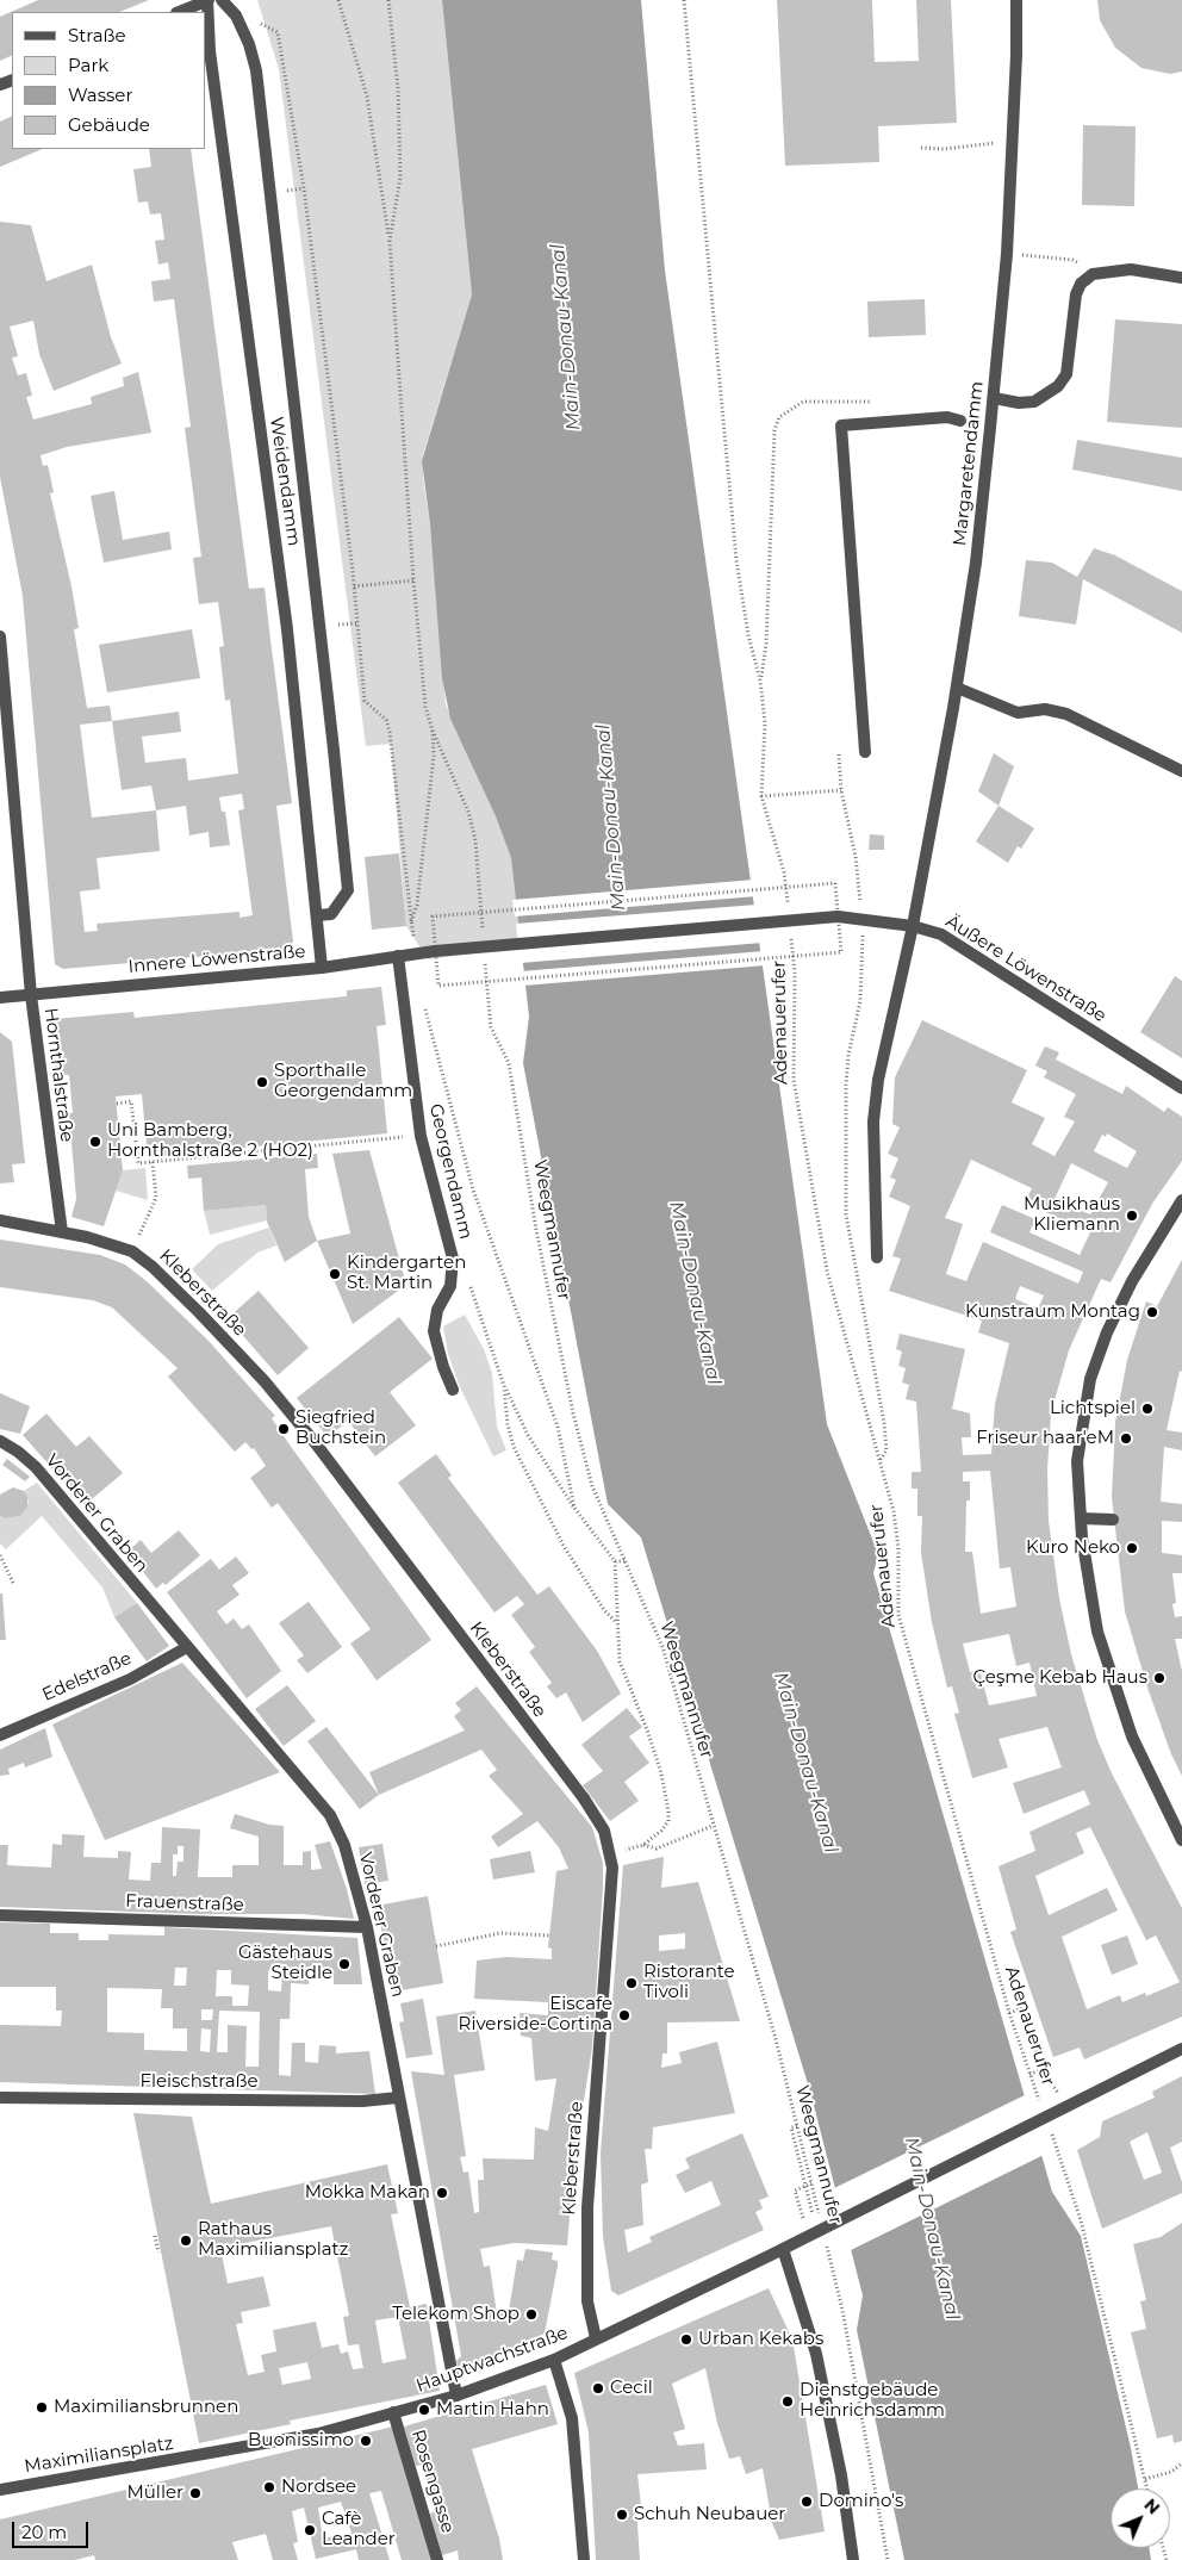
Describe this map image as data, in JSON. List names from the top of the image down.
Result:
{
  "streets": {
    "street": [
      "Margaretendamm",
      "Weidendamm",
      "Innere Löwenstraße",
      "Äußere Löwenstraße",
      "Hornthalstraße",
      "Georgendamm",
      "Kleberstraße",
      "Vorderer Graben",
      "Edelstraße",
      "Frauenstraße",
      "Fleischstraße",
      "Hauptwachstraße",
      "Maximiliansplatz",
      "Rosengasse"
    ],
    "path": ["Adenauerufer", "Weegmannufer"]
  },
  "crossings": [
    ["Margaretendamm", "Äußere Löwenstraße"],
    ["Weidendamm", "Innere Löwenstraße"],
    ["Innere Löwenstraße", "Äußere Löwenstraße"],
    ["Innere Löwenstraße", "Hornthalstraße"],
    ["Innere Löwenstraße", "Georgendamm"],
    ["Hornthalstraße", "Kleberstraße"],
    ["Weegmannufer", "Hauptwachstraße"],
    ["Kleberstraße", "Hauptwachstraße"],
    ["Vorderer Graben", "Edelstraße"],
    ["Vorderer Graben", "Frauenstraße"],
    ["Vorderer Graben", "Fleischstraße"],
    ["Vorderer Graben", "Hauptwachstraße"],
    ["Hauptwachstraße", "Maximiliansplatz"],
    ["Hauptwachstraße", "Rosengasse"]
  ],
  "water": ["Main-Donau-Kanal"],
  "places": [
    "Sporthalle Georgendamm",
    "Uni Bamberg, Hornthalstraße 2 (HO2)",
    "Musikhaus Kliemann",
    "Kindergarten St. Martin",
    "Kunstraum Montag",
    "Lichtspiel",
    "Siegfried Buchstein",
    "Friseur haar'eM",
    "Kuro Neko",
    "Çeşme Kebab Haus",
    "Gästehaus Steidle",
    "Ristorante Tivoli",
    "Eiscafe Riverside-Cortina",
    "Mokka Makan",
    "Rathaus Maximiliansplatz",
    "Telekom Shop",
    "Urban Kekabs",
    "Cecil",
    "Dienstgebäude Heinrichsdamm",
    "Maximiliansbrunnen",
    "Martin Hahn",
    "Buonissimo",
    "Nordsee",
    "Müller",
    "Domino's",
    "Schuh Neubauer",
    "Cafè Leander"
  ],
  "legend": [
    "Straße",
    "Park",
    "Wasser",
    "Gebäude"
  ],
  "scale_bar": "20 m",
  "north": "top right"
}
